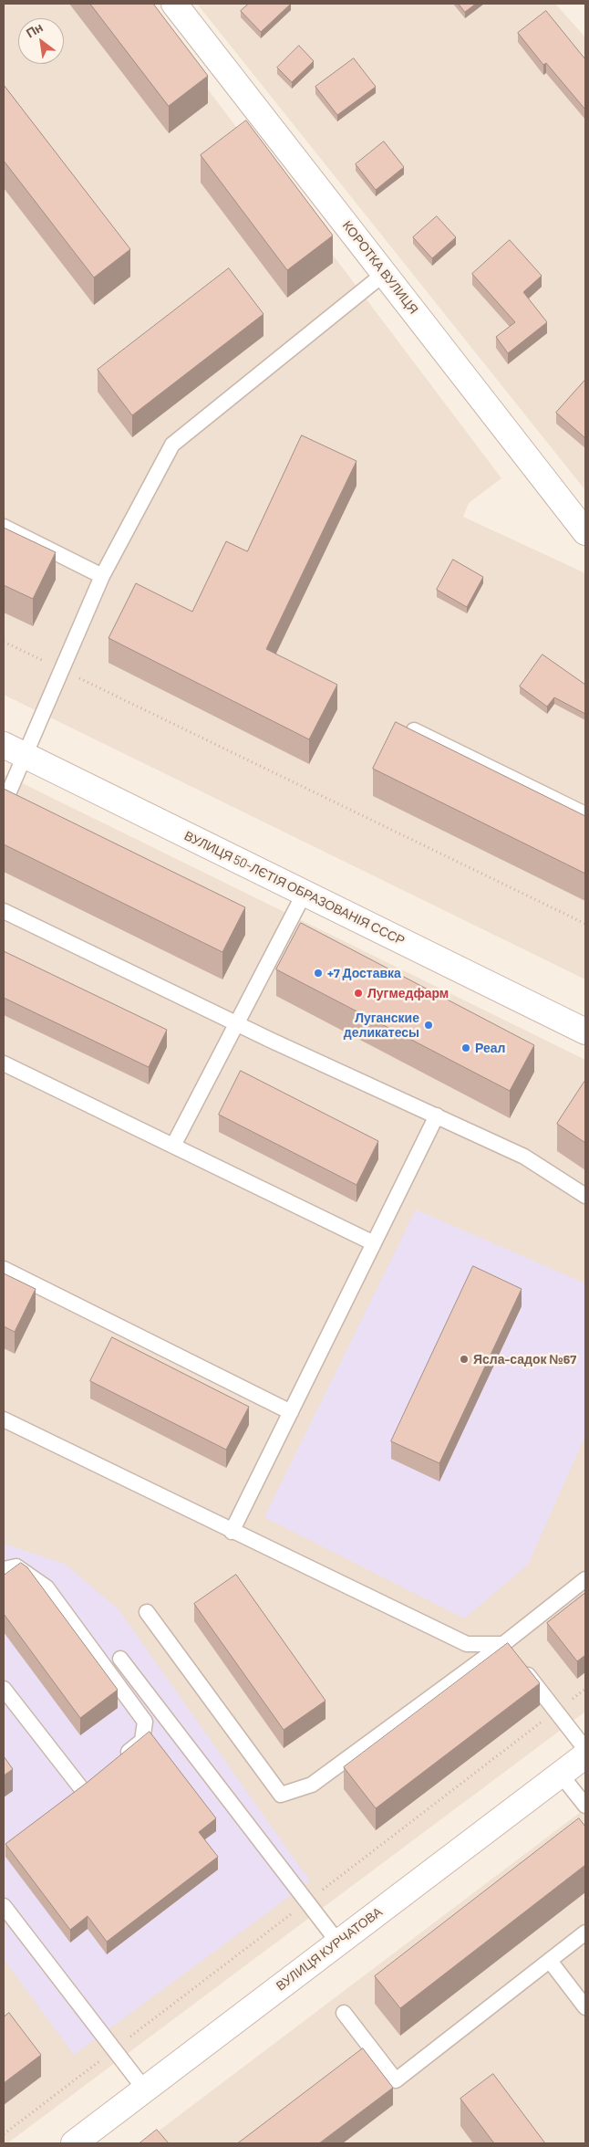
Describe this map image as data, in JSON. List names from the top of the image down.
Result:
{
  "streets": {
    "street": ["КОРОТКА ВУЛИЦЯ", "ВУЛИЦЯ 50-ЛЄТІЯ ОБРАЗОВАНІЯ СССР", "ВУЛИЦЯ КУРЧАТОВА"]
  },
  "places": [
    "+7 Доставка",
    "Лугмедфарм",
    "Луганские деликатесы",
    "Реал",
    "Ясла-садок №67"
  ],
  "north": "top left"
}
